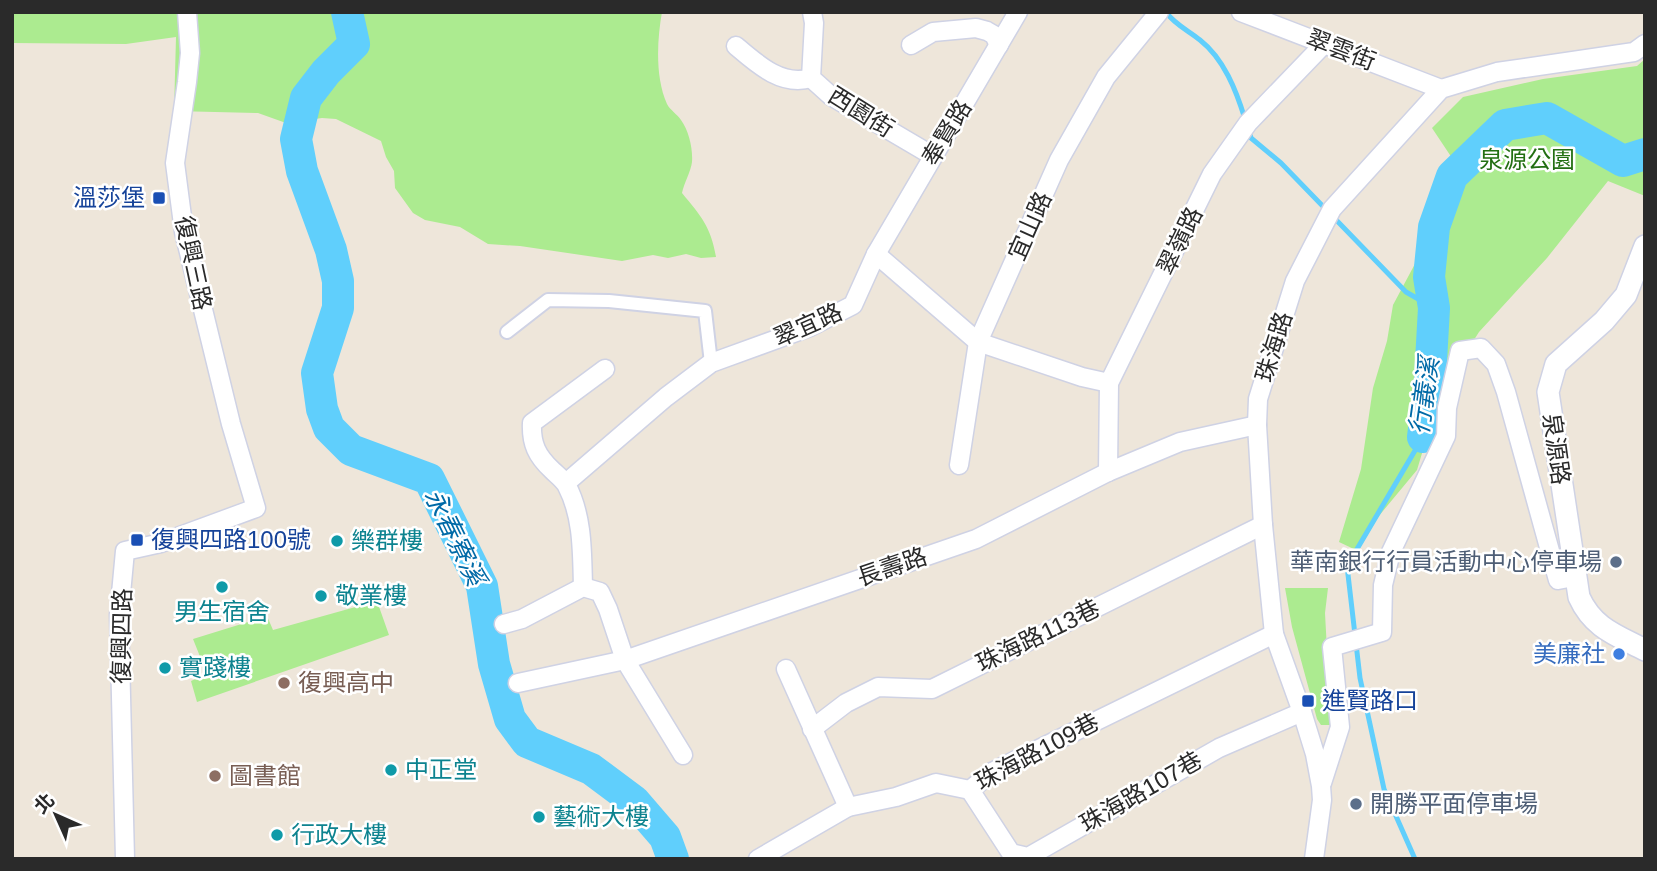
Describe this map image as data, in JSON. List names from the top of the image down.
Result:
{
  "streets": {
    "street": [
      "翠雲街",
      "西園街",
      "奉賢路",
      "宜山路",
      "翠嶺路",
      "復興三路",
      "翠宜路",
      "珠海路",
      "泉源路",
      "長壽路",
      "復興四路",
      "珠海路113巷",
      "珠海路109巷",
      "珠海路107巷"
    ]
  },
  "crossings": [
    ["翠雲街", "翠嶺路"],
    ["翠雲街", "珠海路"],
    ["西園街", "奉賢路"],
    ["奉賢路", "翠宜路"],
    ["翠嶺路", "長壽路"],
    ["復興三路", "復興四路"],
    ["珠海路", "長壽路"],
    ["珠海路", "珠海路113巷"],
    ["珠海路", "珠海路109巷"],
    ["珠海路", "珠海路107巷"],
    ["珠海路109巷", "珠海路107巷"]
  ],
  "water": ["行義溪", "永春寮溪"],
  "parks": ["泉源公園"],
  "places": {
    "transit": ["溫莎堡", "復興四路100號", "進賢路口"],
    "other": [
      "樂群樓",
      "華南銀行行員活動中心停車場",
      "男生宿舍",
      "敬業樓",
      "美廉社",
      "實踐樓",
      "復興高中",
      "中正堂",
      "圖書館",
      "開勝平面停車場",
      "藝術大樓",
      "行政大樓"
    ]
  },
  "north": "top left"
}
